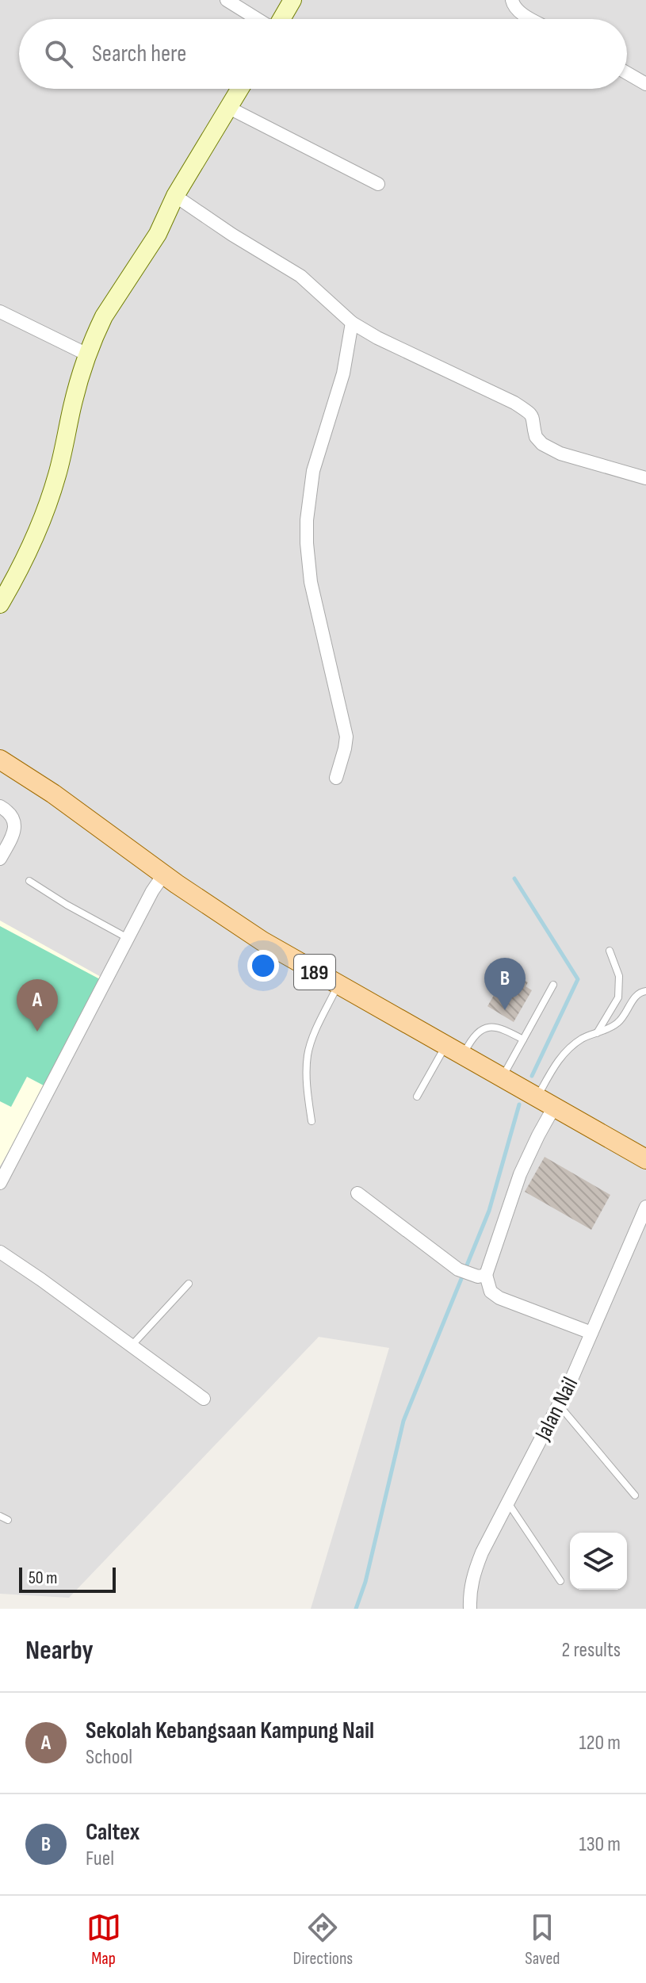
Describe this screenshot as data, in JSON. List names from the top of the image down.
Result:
{
  "streets": {
    "main road": ["189"],
    "street": ["Jalan Nail"]
  },
  "scale_bar": "50 m",
  "page": {
    "search": "Search here",
    "pins": ["B", "A"],
    "scale": "50 m",
    "heading": ["Nearby", "2 results"],
    "list": [
      {
        "mark": "A",
        "name": "Sekolah Kebangsaan Kampung Nail",
        "note": "School",
        "value": "120 m"
      },
      {
        "mark": "B",
        "name": "Caltex",
        "note": "Fuel",
        "value": "130 m"
      }
    ],
    "nav": ["Map", "Directions", "Saved"]
  }
}
